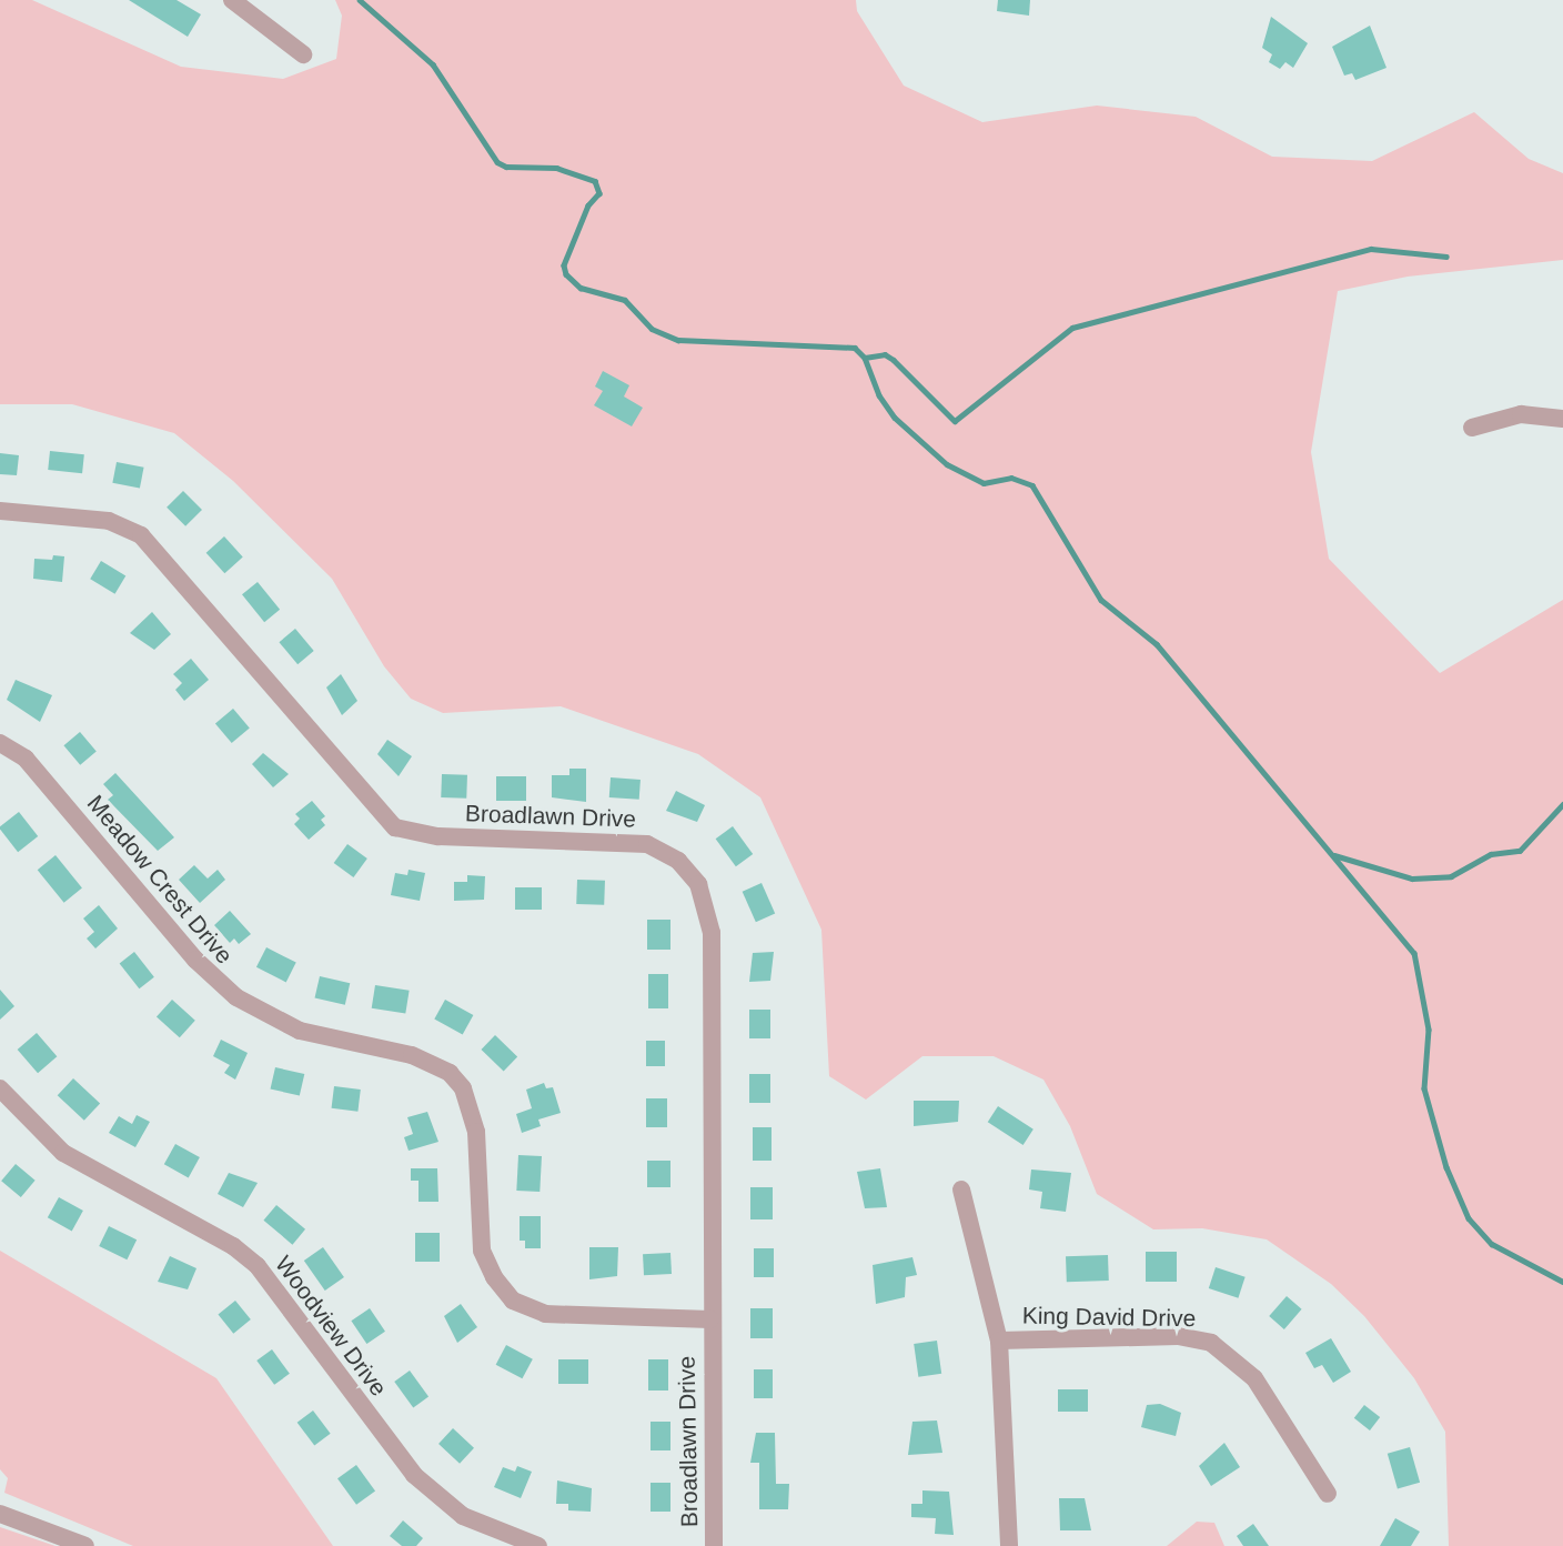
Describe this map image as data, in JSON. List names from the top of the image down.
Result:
{
  "streets": {
    "street": [
      "Broadlawn Drive",
      "Meadow Crest Drive",
      "King David Drive",
      "Woodview Drive"
    ]
  },
  "crossings": [
    ["Broadlawn Drive", "Meadow Crest Drive"]
  ]
}
